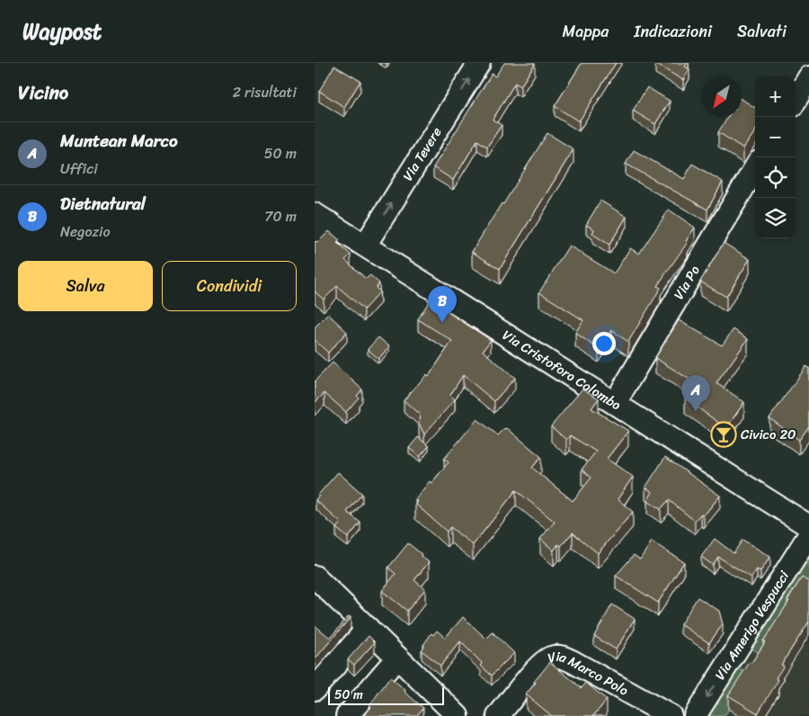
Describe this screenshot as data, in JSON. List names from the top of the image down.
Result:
{
  "streets": {
    "street": [
      "Via Tevere",
      "Via Po",
      "Via Cristoforo Colombo",
      "Via Amerigo Vespucci",
      "Via Marco Polo"
    ]
  },
  "crossings": [
    ["Via Tevere", "Via Cristoforo Colombo"],
    ["Via Po", "Via Cristoforo Colombo"]
  ],
  "one_way": ["Via Tevere", "Via Amerigo Vespucci"],
  "places": {
    "bar": ["Civico 20"]
  },
  "scale_bar": "50 m",
  "north": "bottom left",
  "page": {
    "header": "Waypost",
    "nav": ["Mappa", "Indicazioni", "Salvati"],
    "heading": ["Vicino", "2 risultati"],
    "map_buttons": ["+", "−"],
    "list": [
      {
        "mark": "A",
        "name": "Muntean Marco",
        "note": "Uffici",
        "value": "50 m"
      },
      {
        "mark": "B",
        "name": "Dietnatural",
        "note": "Negozio",
        "value": "70 m"
      }
    ],
    "buttons": ["Salva", "Condividi"],
    "pins": ["B", "A"],
    "scale": "50 m"
  }
}
